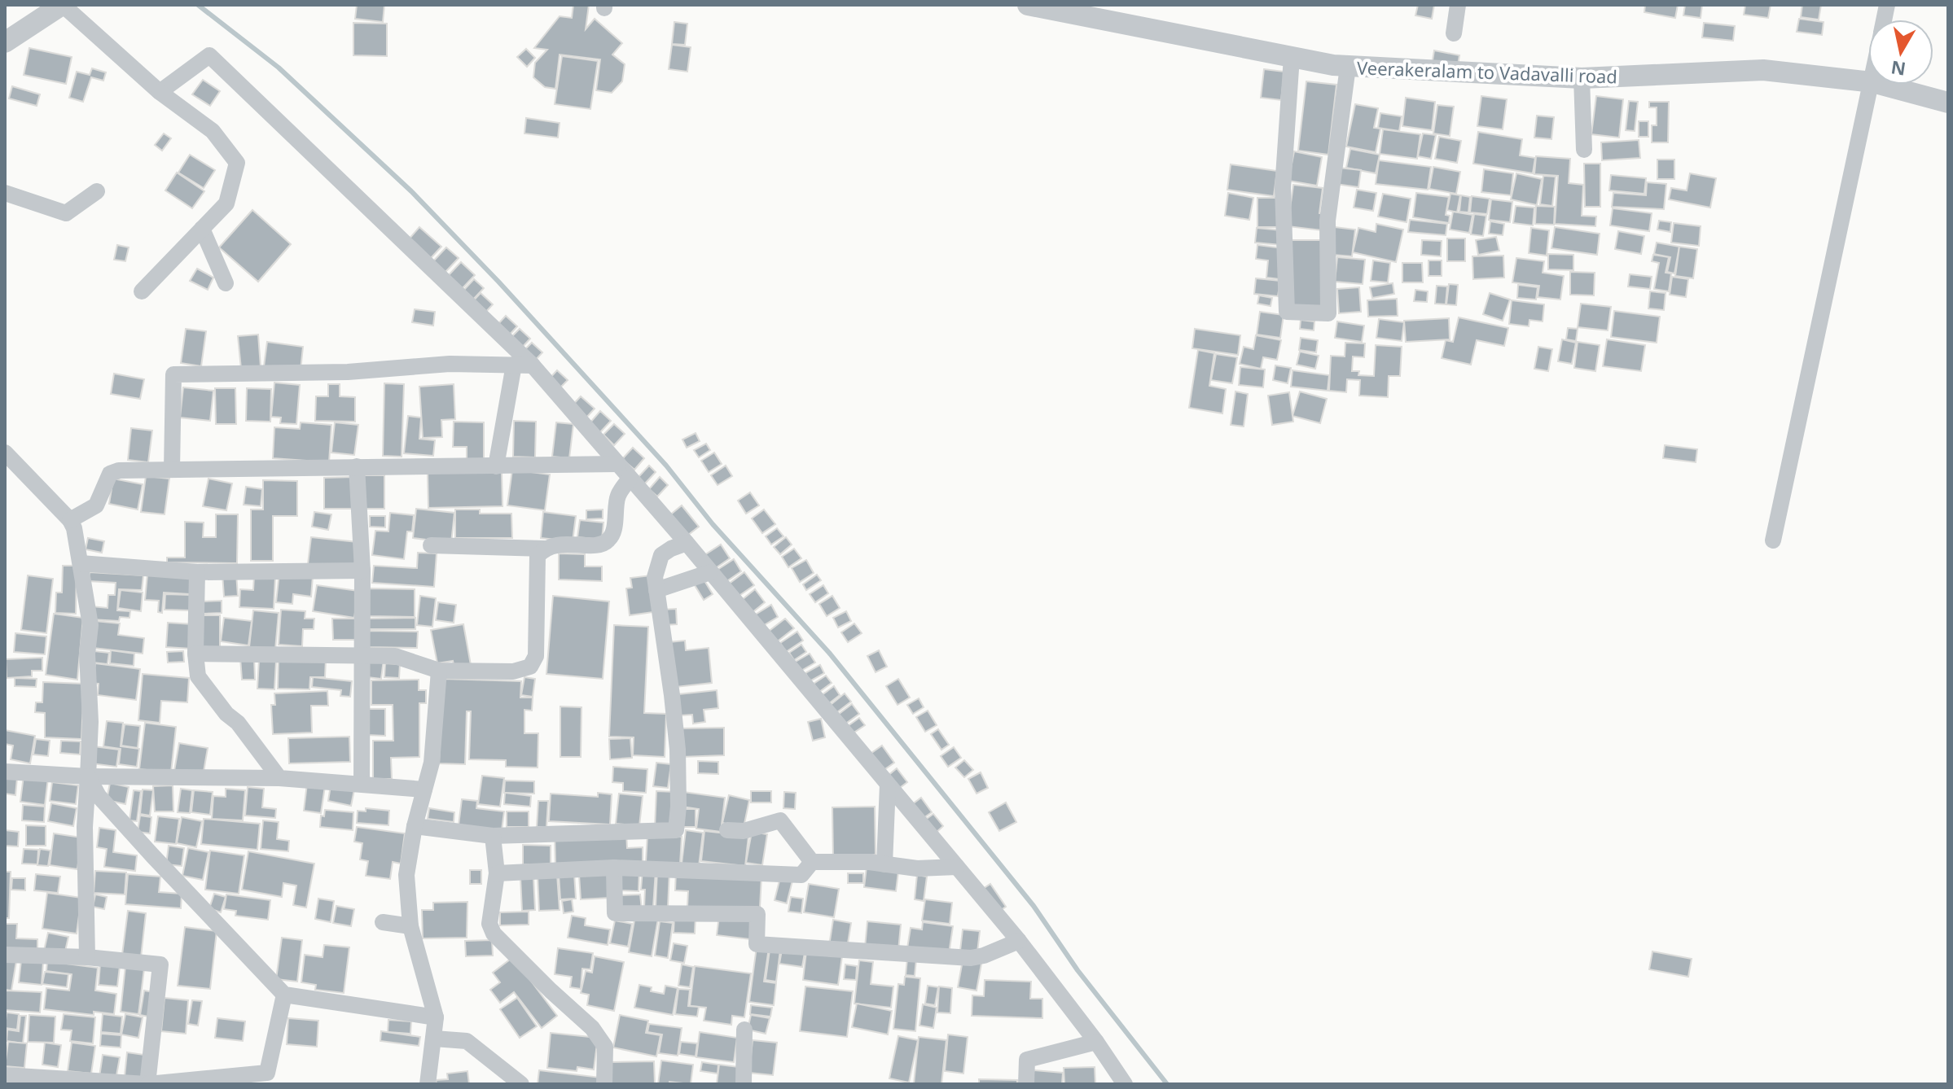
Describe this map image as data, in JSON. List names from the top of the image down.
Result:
{
  "streets": {
    "street": ["Veerakeralam to Vadavalli road"]
  },
  "north": "bottom"
}
